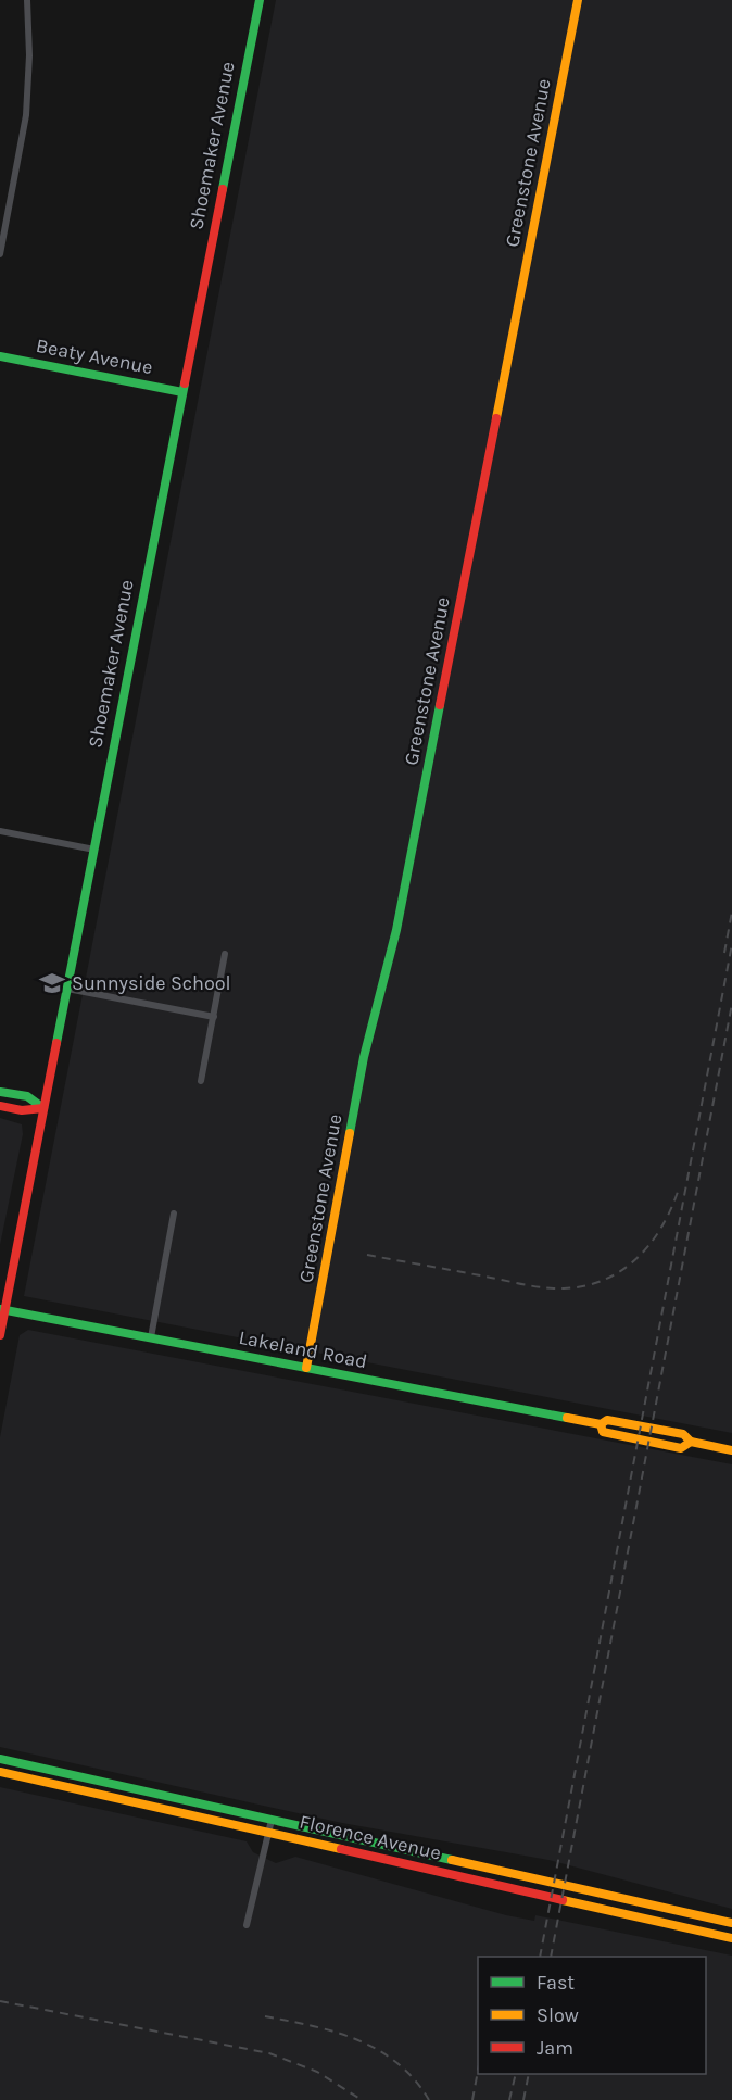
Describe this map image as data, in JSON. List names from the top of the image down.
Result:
{
  "streets": {
    "main road": [
      "Shoemaker Avenue",
      "Greenstone Avenue",
      "Beaty Avenue",
      "Lakeland Road",
      "Florence Avenue"
    ]
  },
  "crossings": [
    ["Shoemaker Avenue", "Beaty Avenue"],
    ["Shoemaker Avenue", "Lakeland Road"],
    ["Greenstone Avenue", "Lakeland Road"]
  ],
  "places": {
    "school or university": ["Sunnyside School"]
  },
  "legend": ["Fast", "Slow", "Jam"]
}
